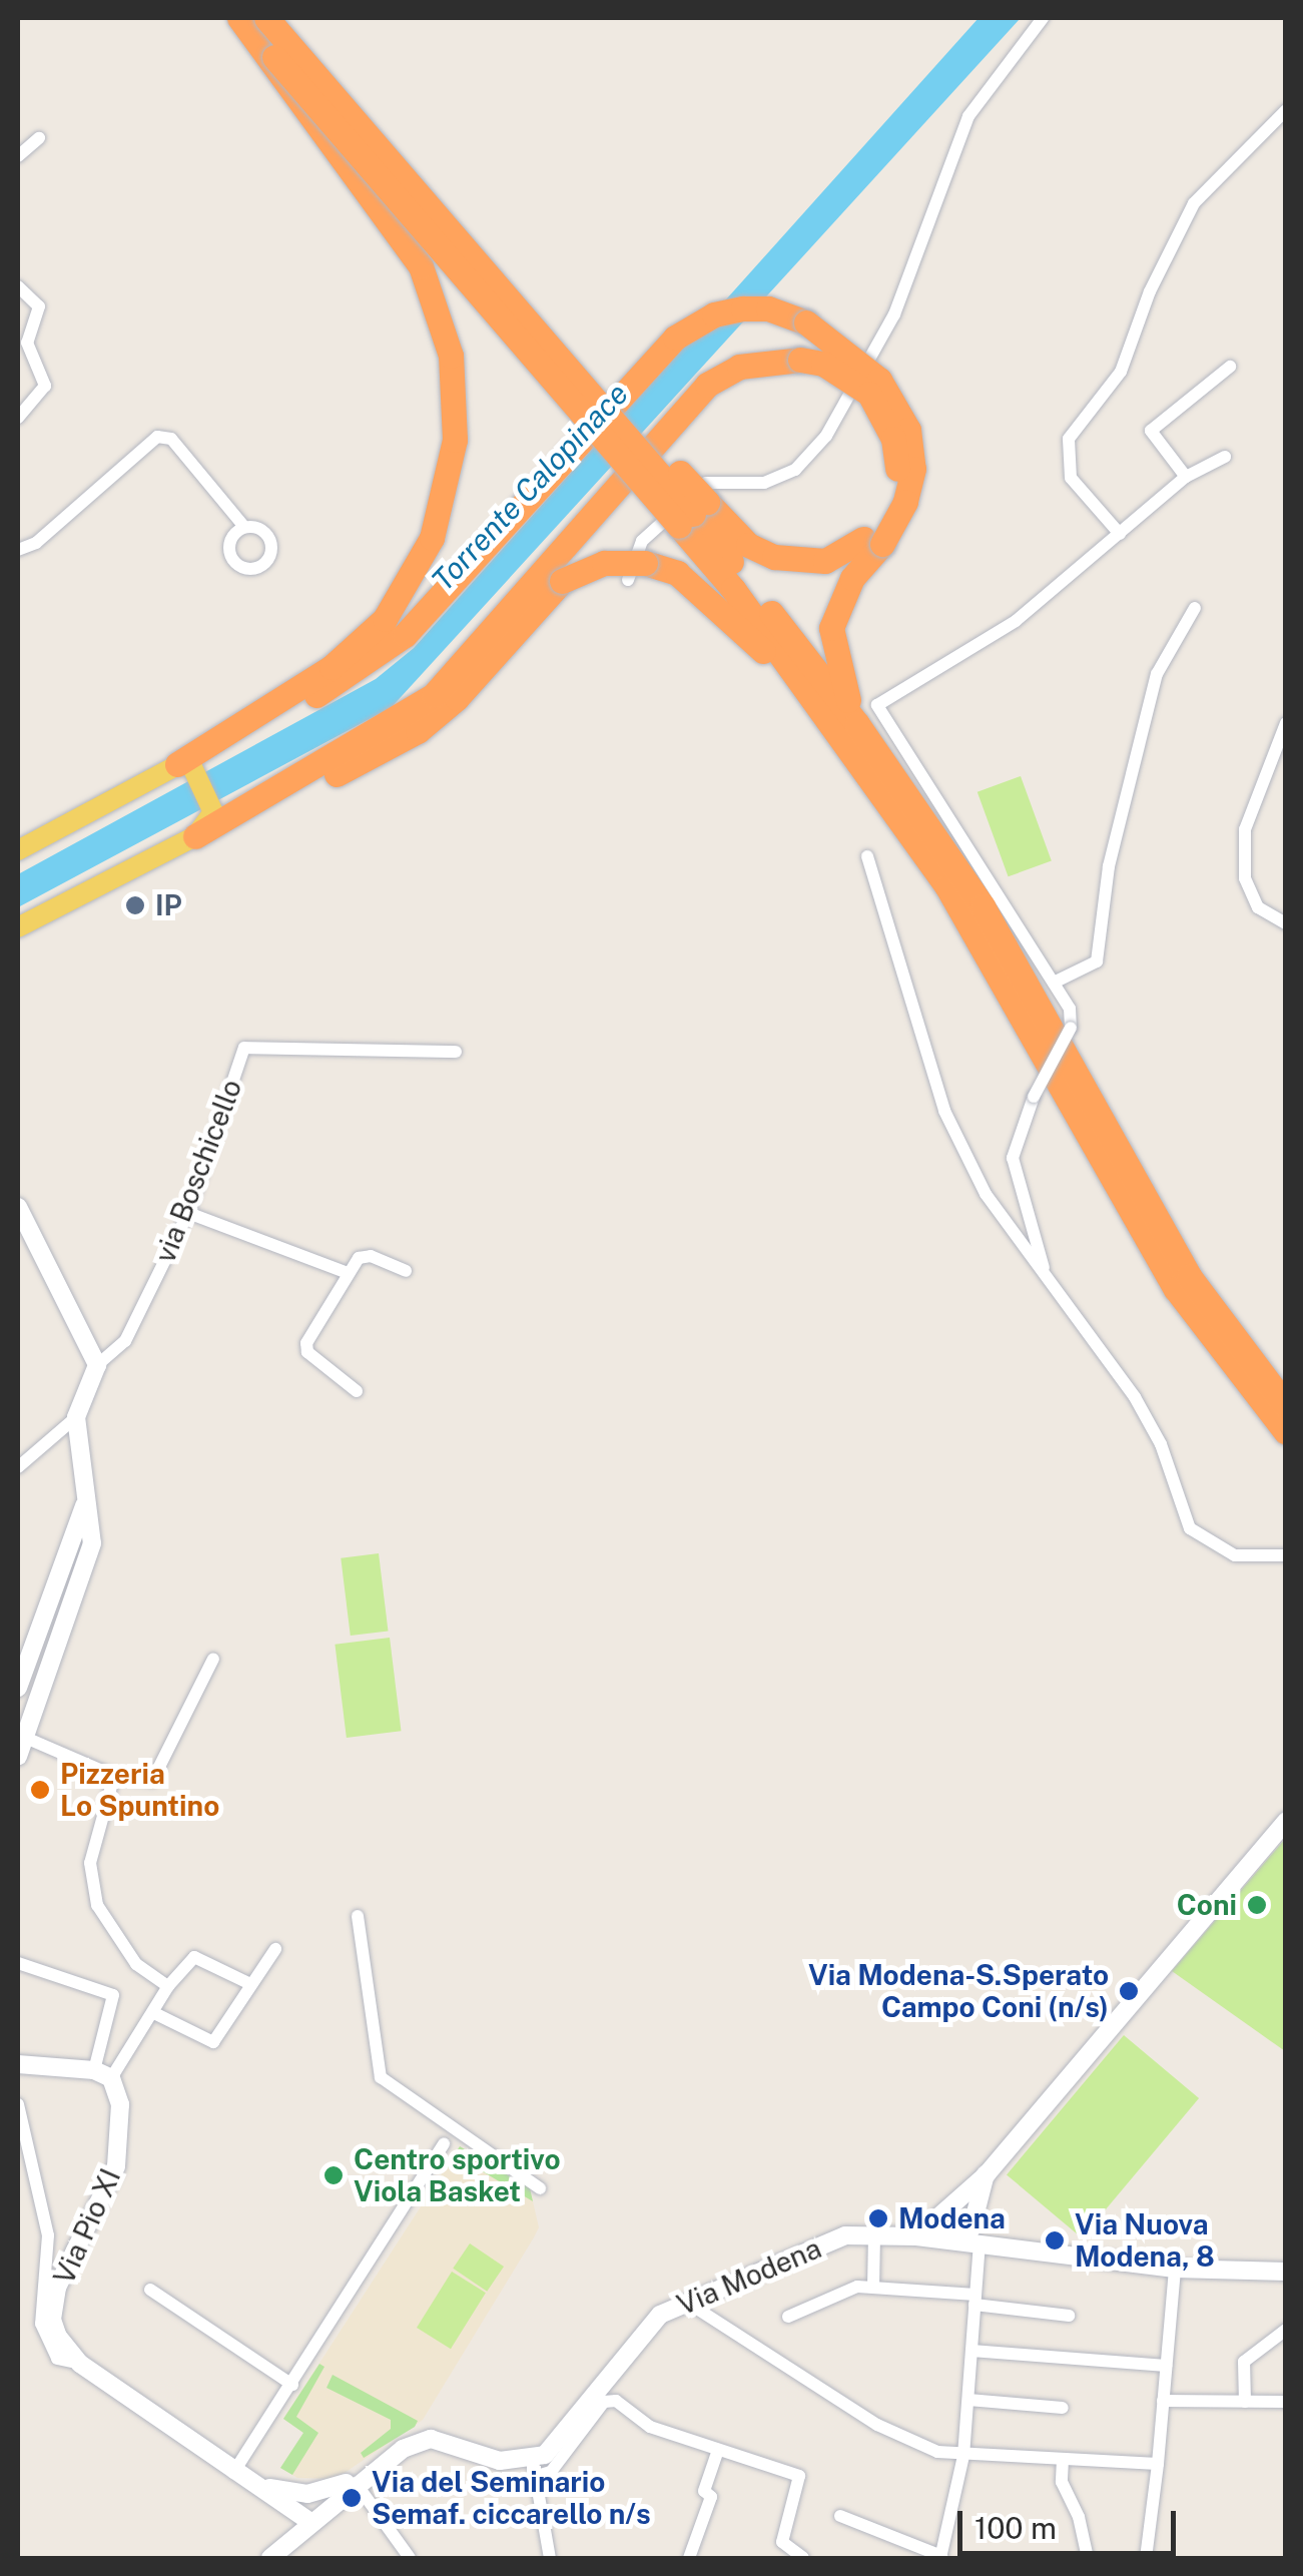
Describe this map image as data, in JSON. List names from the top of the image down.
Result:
{
  "streets": {
    "main road": ["Via Pio XI", "Via Modena"],
    "street": ["via Boschicello"]
  },
  "water": ["Torrente Calopinace"],
  "places": [
    "IP",
    "Pizzeria Lo Spuntino",
    "Coni",
    "Via Modena-S.Sperato Campo Coni (n/s)",
    "Centro sportivo Viola Basket",
    "Modena",
    "Via Nuova Modena, 8",
    "Via del Seminario Semaf. ciccarello n/s"
  ],
  "scale_bar": "100 m"
}
